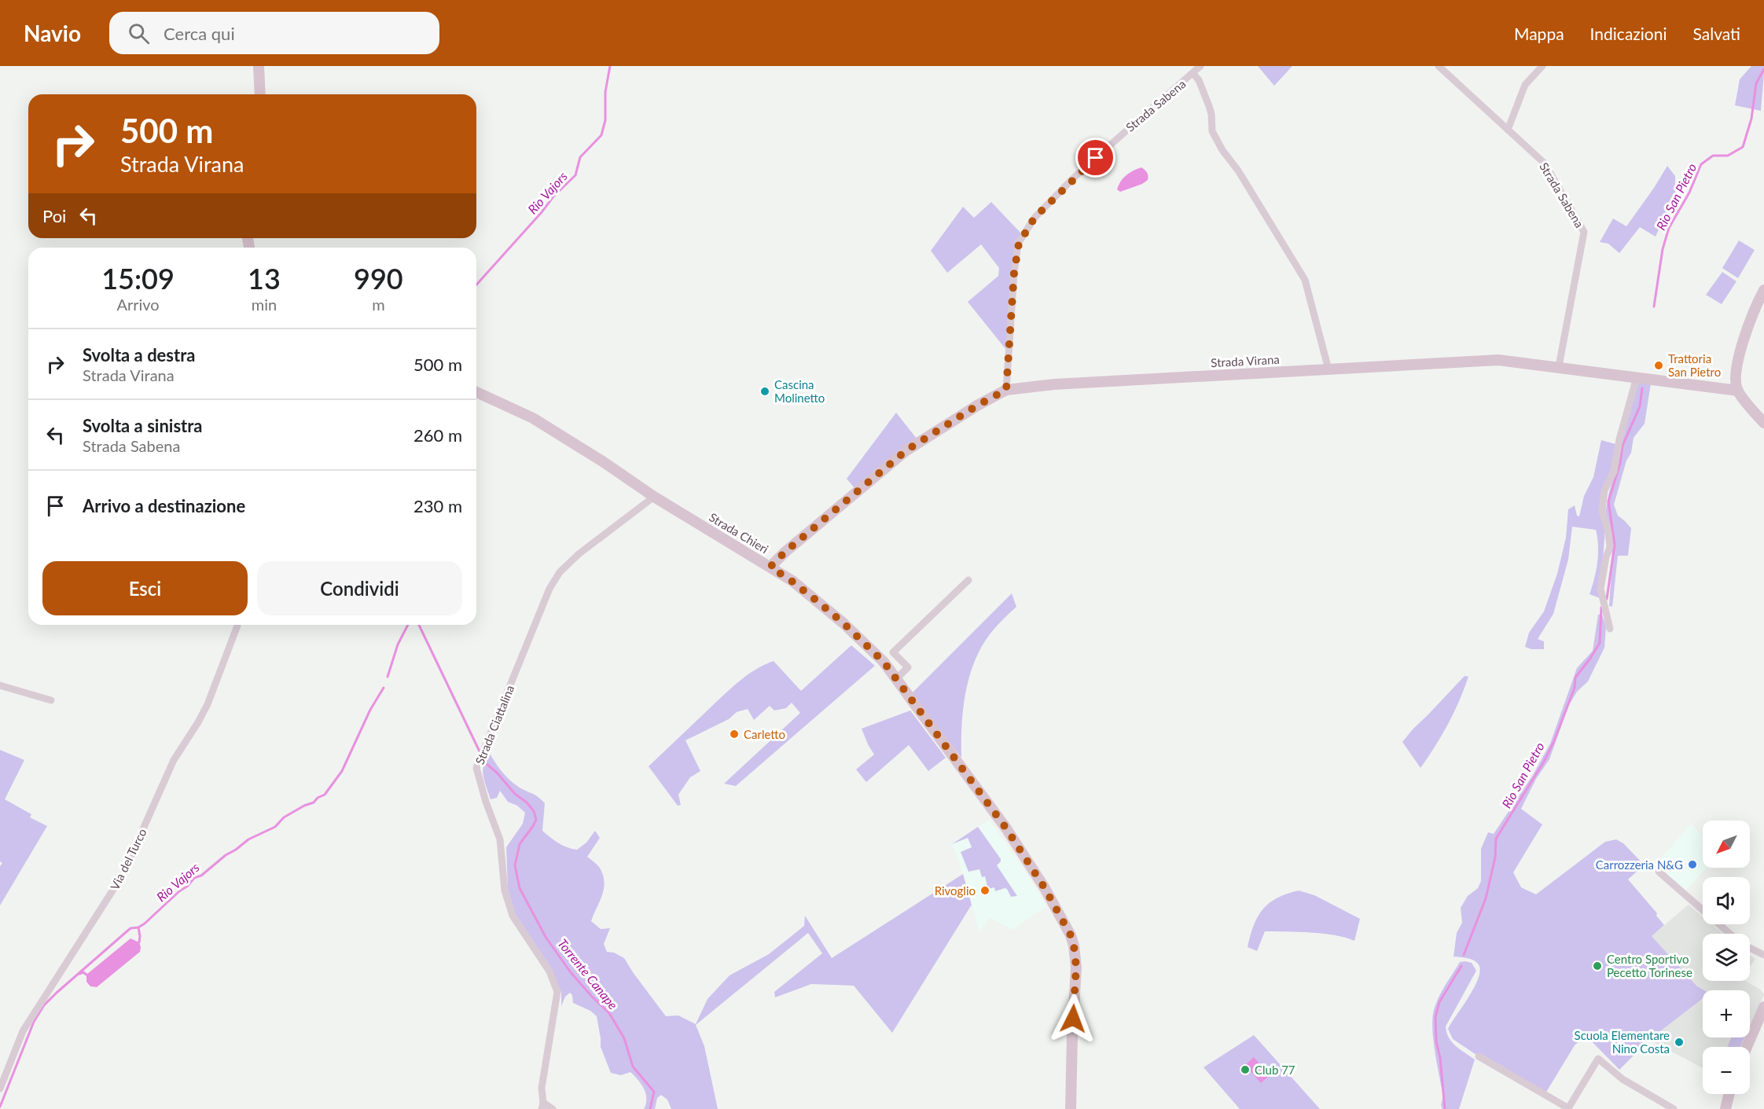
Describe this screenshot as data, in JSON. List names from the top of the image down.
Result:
{
  "streets": {
    "street": [
      "Strada Sabena",
      "Strada Virana",
      "Strada Chieri",
      "Strada Ciattalina",
      "Via del Turco"
    ]
  },
  "crossings": [
    ["Strada Sabena", "Strada Virana"],
    ["Strada Virana", "Strada Chieri"],
    ["Strada Chieri", "Strada Ciattalina"]
  ],
  "water": ["Rio Vajors", "Rio San Pietro", "Torrente Canape"],
  "places": [
    "Trattoria San Pietro",
    "Cascina Molinetto",
    "Carletto",
    "Carrozzeria N&G",
    "Rivoglio",
    "Centro Sportivo Pecetto Torinese",
    "Scuola Elementare Nino Costa",
    "Club 77"
  ],
  "north": "bottom left",
  "page": {
    "header": "Navio",
    "search": "Cerca qui",
    "nav": ["Mappa", "Indicazioni", "Salvati"],
    "turn": ["500 m", "Strada Virana"],
    "then": "Poi",
    "eta": [
      "15:09",
      "Arrivo",
      "13",
      "min",
      "990",
      "m"
    ],
    "list": [
      {
        "name": "Svolta a destra",
        "note": "Strada Virana",
        "value": "500 m"
      },
      {
        "name": "Svolta a sinistra",
        "note": "Strada Sabena",
        "value": "260 m"
      },
      {
        "name": "Arrivo a destinazione",
        "value": "230 m"
      }
    ],
    "buttons": ["Esci", "Condividi"],
    "map_buttons": ["+", "−"]
  }
}
